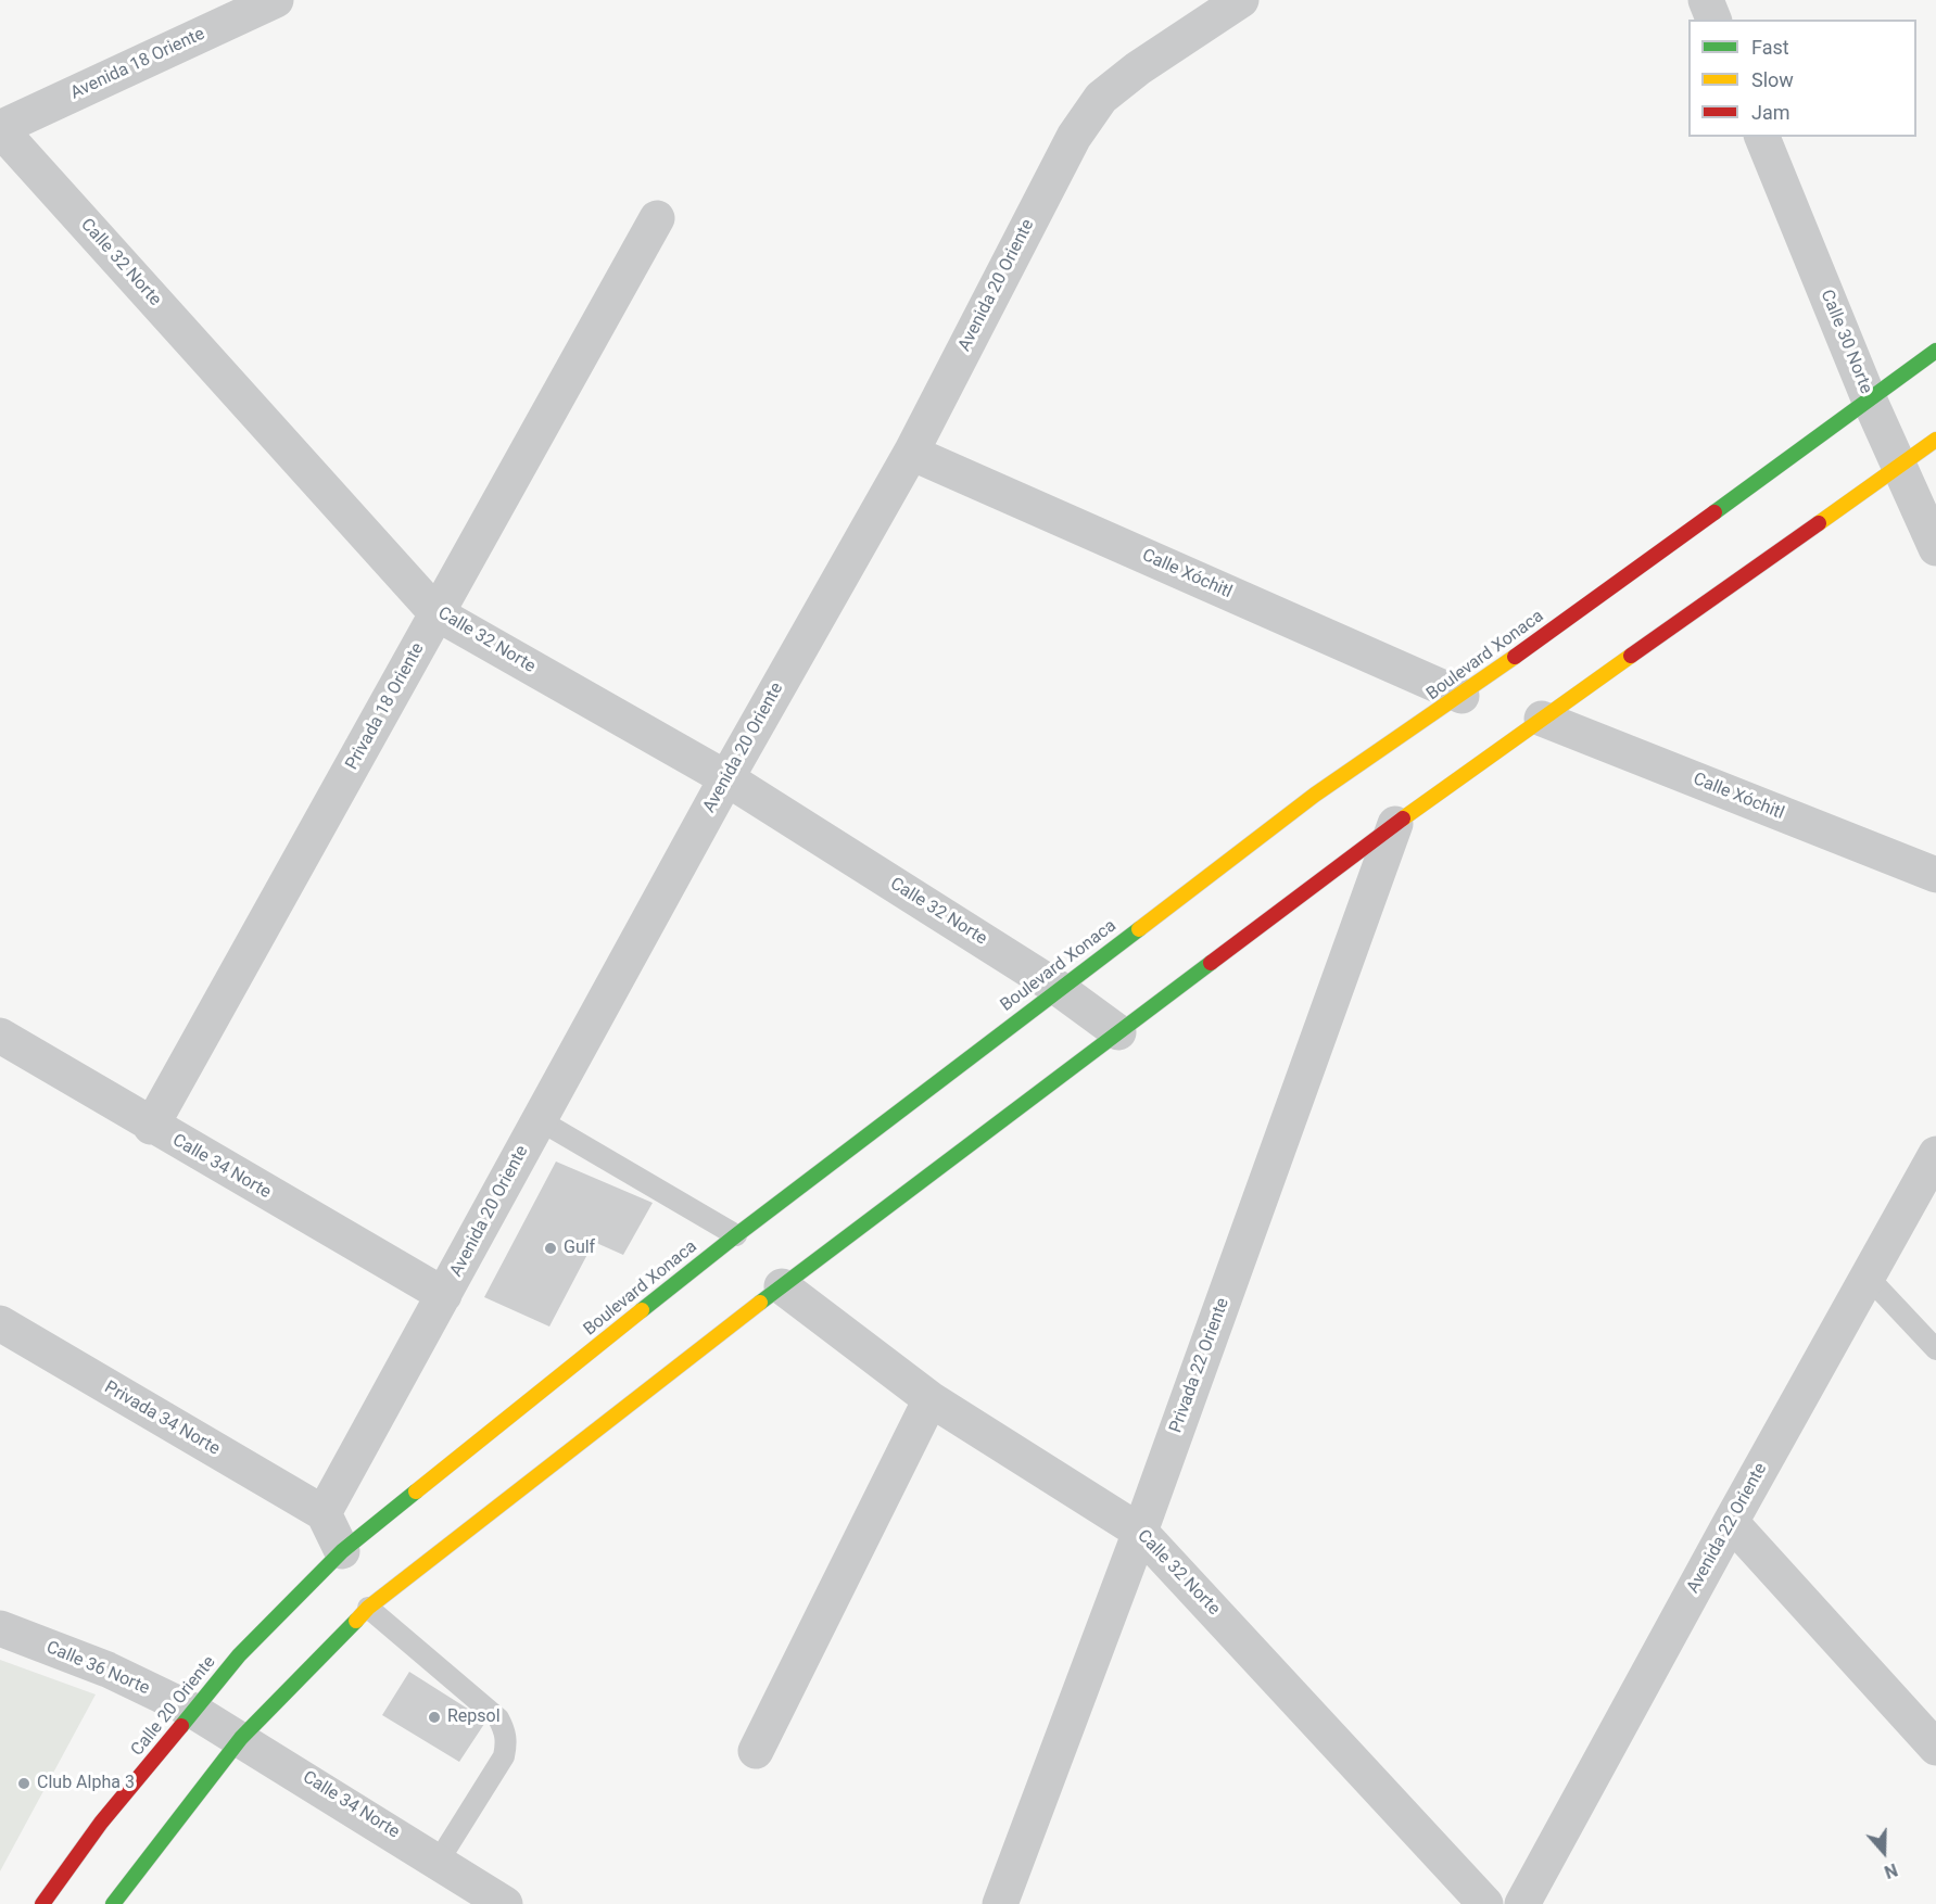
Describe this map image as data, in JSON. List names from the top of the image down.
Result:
{
  "streets": {
    "main road": ["Boulevard Xonaca", "Calle 20 Oriente"],
    "street": [
      "Avenida 18 Oriente",
      "Calle 32 Norte",
      "Avenida 20 Oriente",
      "Calle 30 Norte",
      "Calle Xóchitl",
      "Privada 18 Oriente",
      "Calle 34 Norte",
      "Privada 22 Oriente",
      "Privada 34 Norte",
      "Avenida 22 Oriente",
      "Calle 36 Norte"
    ]
  },
  "crossings": [
    ["Avenida 18 Oriente", "Calle 32 Norte"],
    ["Calle 32 Norte", "Avenida 20 Oriente"],
    ["Calle 32 Norte", "Boulevard Xonaca"],
    ["Calle 32 Norte", "Privada 18 Oriente"],
    ["Calle 32 Norte", "Privada 22 Oriente"],
    ["Avenida 20 Oriente", "Calle Xóchitl"],
    ["Avenida 20 Oriente", "Calle 34 Norte"],
    ["Avenida 20 Oriente", "Privada 34 Norte"],
    ["Calle 30 Norte", "Boulevard Xonaca"],
    ["Calle Xóchitl", "Boulevard Xonaca"],
    ["Boulevard Xonaca", "Calle 20 Oriente"],
    ["Privada 18 Oriente", "Calle 34 Norte"],
    ["Calle 34 Norte", "Calle 36 Norte"],
    ["Calle 34 Norte", "Calle 20 Oriente"],
    ["Calle 36 Norte", "Calle 20 Oriente"]
  ],
  "places": ["Gulf", "Repsol", "Club Alpha 3"],
  "legend": ["Fast", "Slow", "Jam"],
  "north": "bottom"
}
